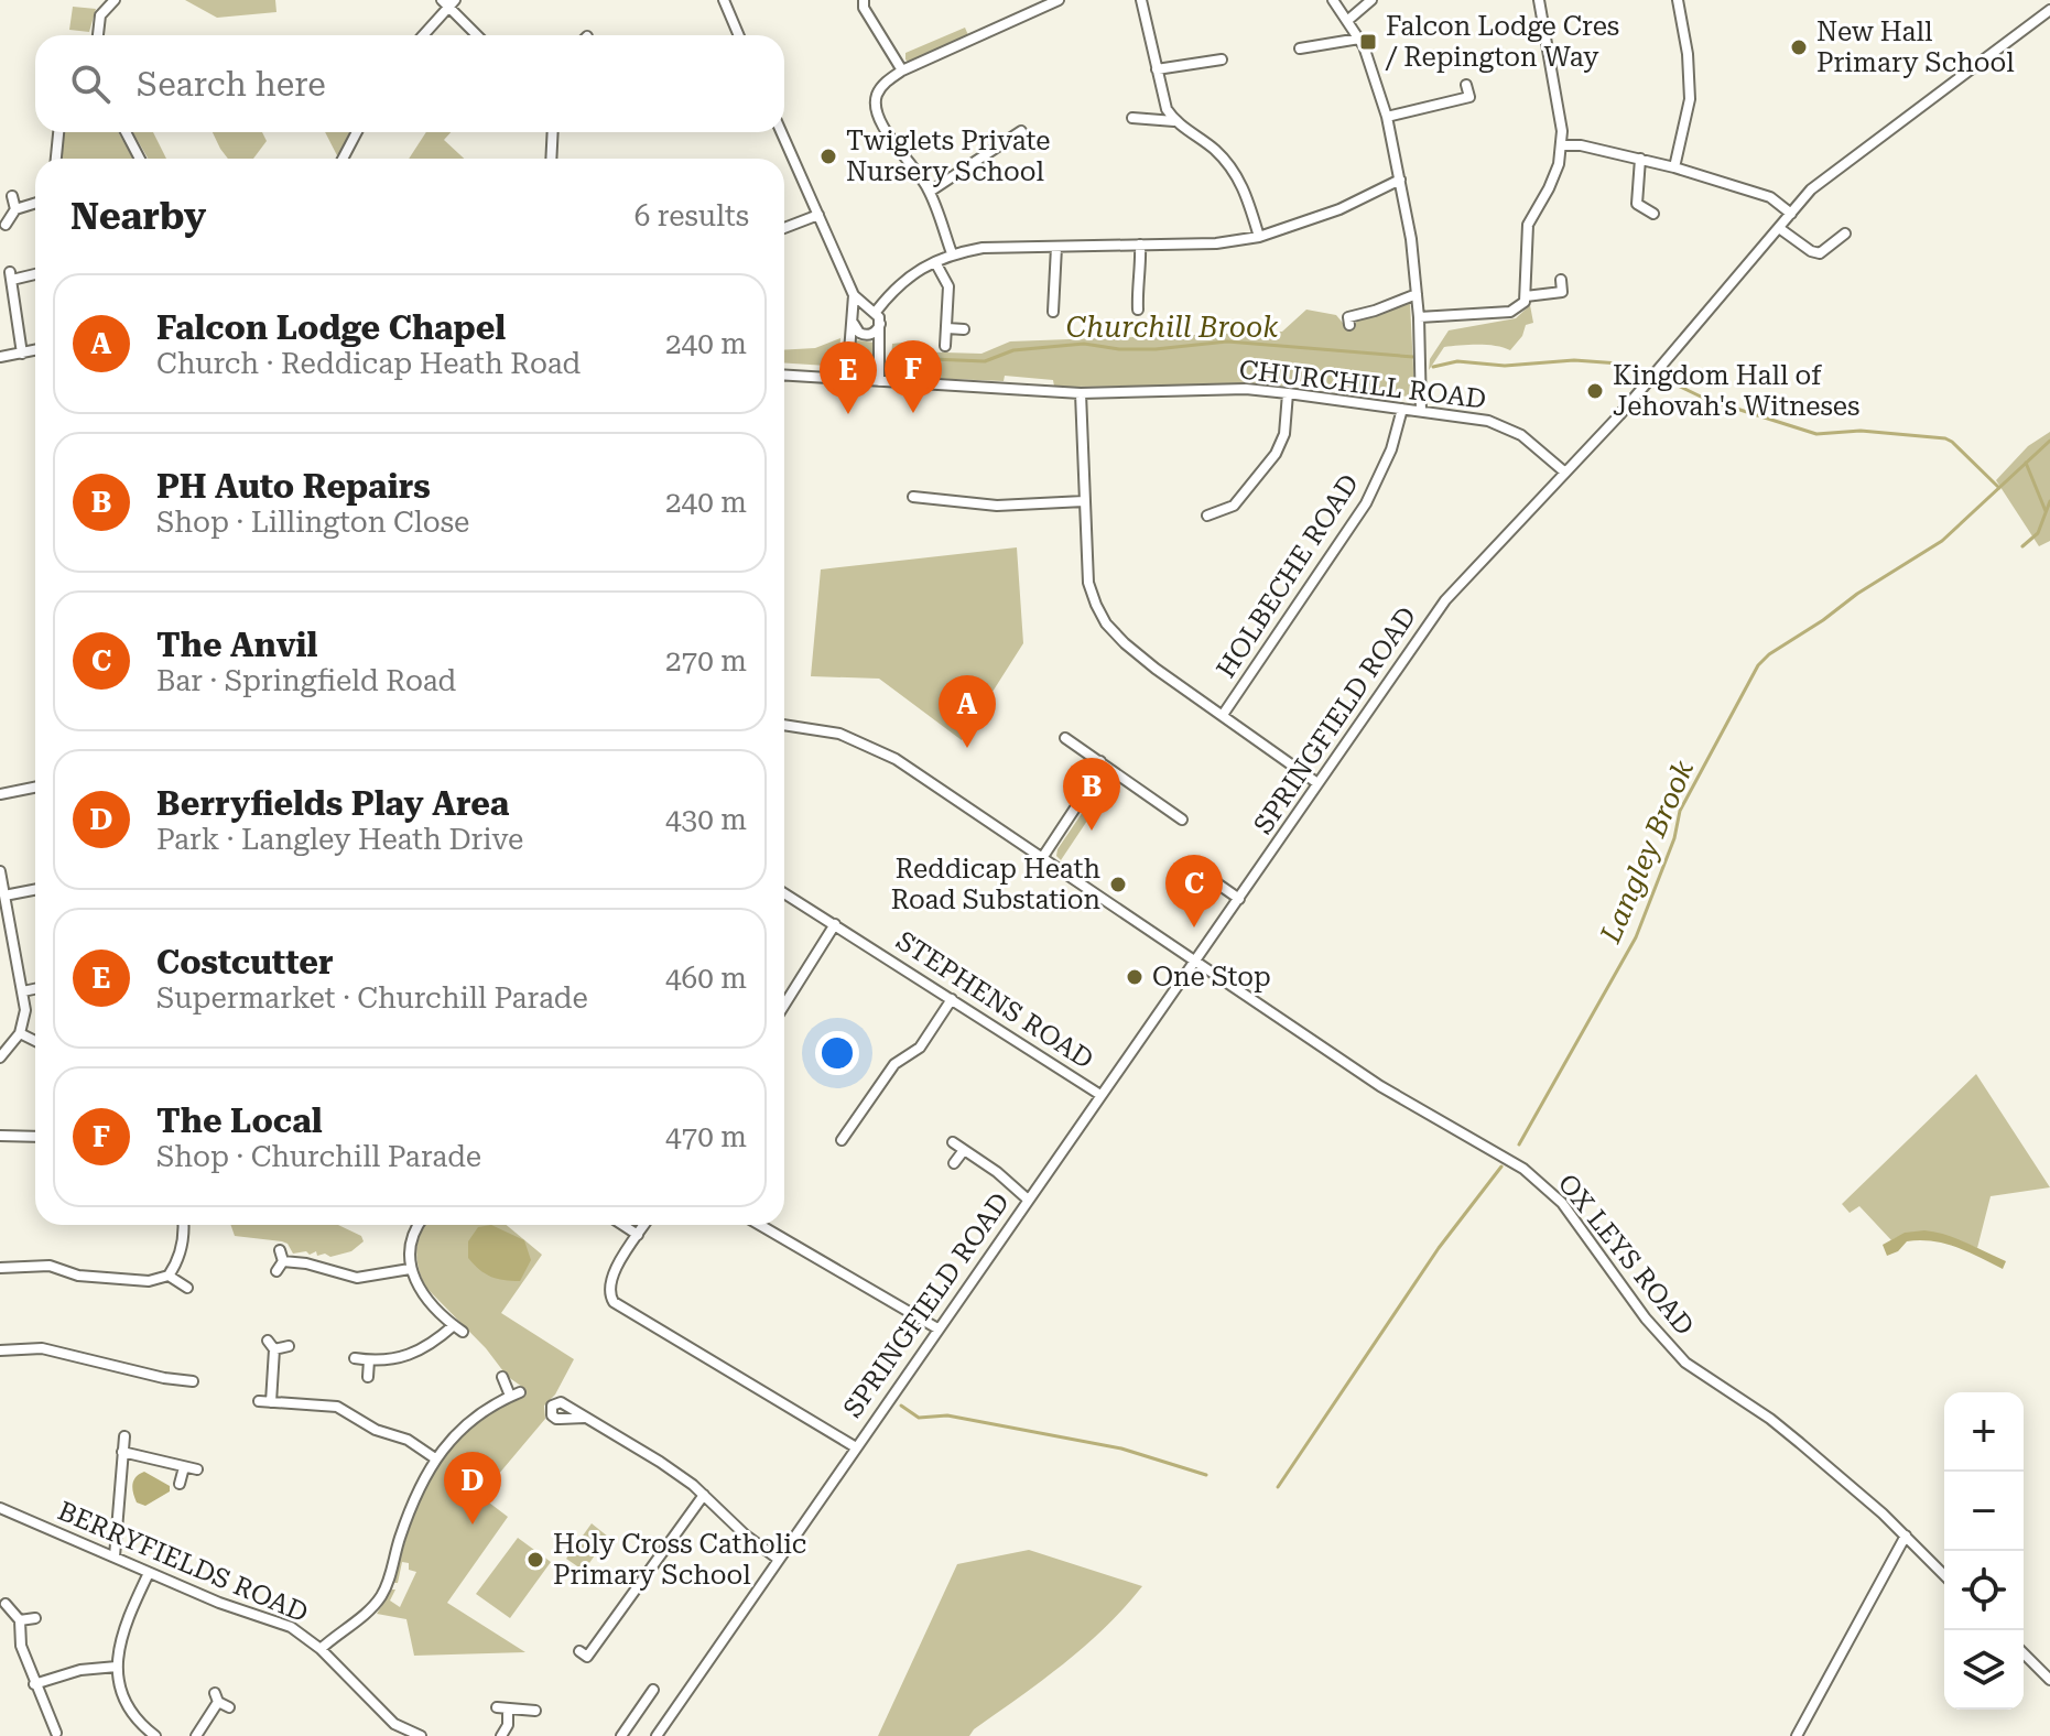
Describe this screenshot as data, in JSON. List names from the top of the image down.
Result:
{
  "streets": {
    "street": [
      "CHURCHILL ROAD",
      "HOLBECHE ROAD",
      "SPRINGFIELD ROAD",
      "STEPHENS ROAD",
      "OX LEYS ROAD",
      "BERRYFIELDS ROAD"
    ]
  },
  "crossings": [
    ["CHURCHILL ROAD", "HOLBECHE ROAD"],
    ["CHURCHILL ROAD", "SPRINGFIELD ROAD"],
    ["SPRINGFIELD ROAD", "STEPHENS ROAD"],
    ["SPRINGFIELD ROAD", "OX LEYS ROAD"]
  ],
  "water": ["Churchill Brook", "Langley Brook"],
  "places": {
    "transit": ["Falcon Lodge Cres / Repington Way"],
    "other": [
      "New Hall Primary School",
      "Twiglets Private Nursery School",
      "Kingdom Hall of Jehovah's Witneses",
      "Reddicap Heath Road Substation",
      "One Stop",
      "Holy Cross Catholic Primary School"
    ]
  },
  "page": {
    "search": "Search here",
    "heading": ["Nearby", "6 results"],
    "list": [
      {
        "mark": "A",
        "name": "Falcon Lodge Chapel",
        "note": "Church · Reddicap Heath Road",
        "value": "240 m"
      },
      {
        "mark": "B",
        "name": "PH Auto Repairs",
        "note": "Shop · Lillington Close",
        "value": "240 m"
      },
      {
        "mark": "C",
        "name": "The Anvil",
        "note": "Bar · Springfield Road",
        "value": "270 m"
      },
      {
        "mark": "D",
        "name": "Berryfields Play Area",
        "note": "Park · Langley Heath Drive",
        "value": "430 m"
      },
      {
        "mark": "E",
        "name": "Costcutter",
        "note": "Supermarket · Churchill Parade",
        "value": "460 m"
      },
      {
        "mark": "F",
        "name": "The Local",
        "note": "Shop · Churchill Parade",
        "value": "470 m"
      }
    ],
    "pins": [
      "F",
      "E",
      "A",
      "B",
      "C",
      "D"
    ],
    "map_buttons": ["+", "−"]
  }
}
